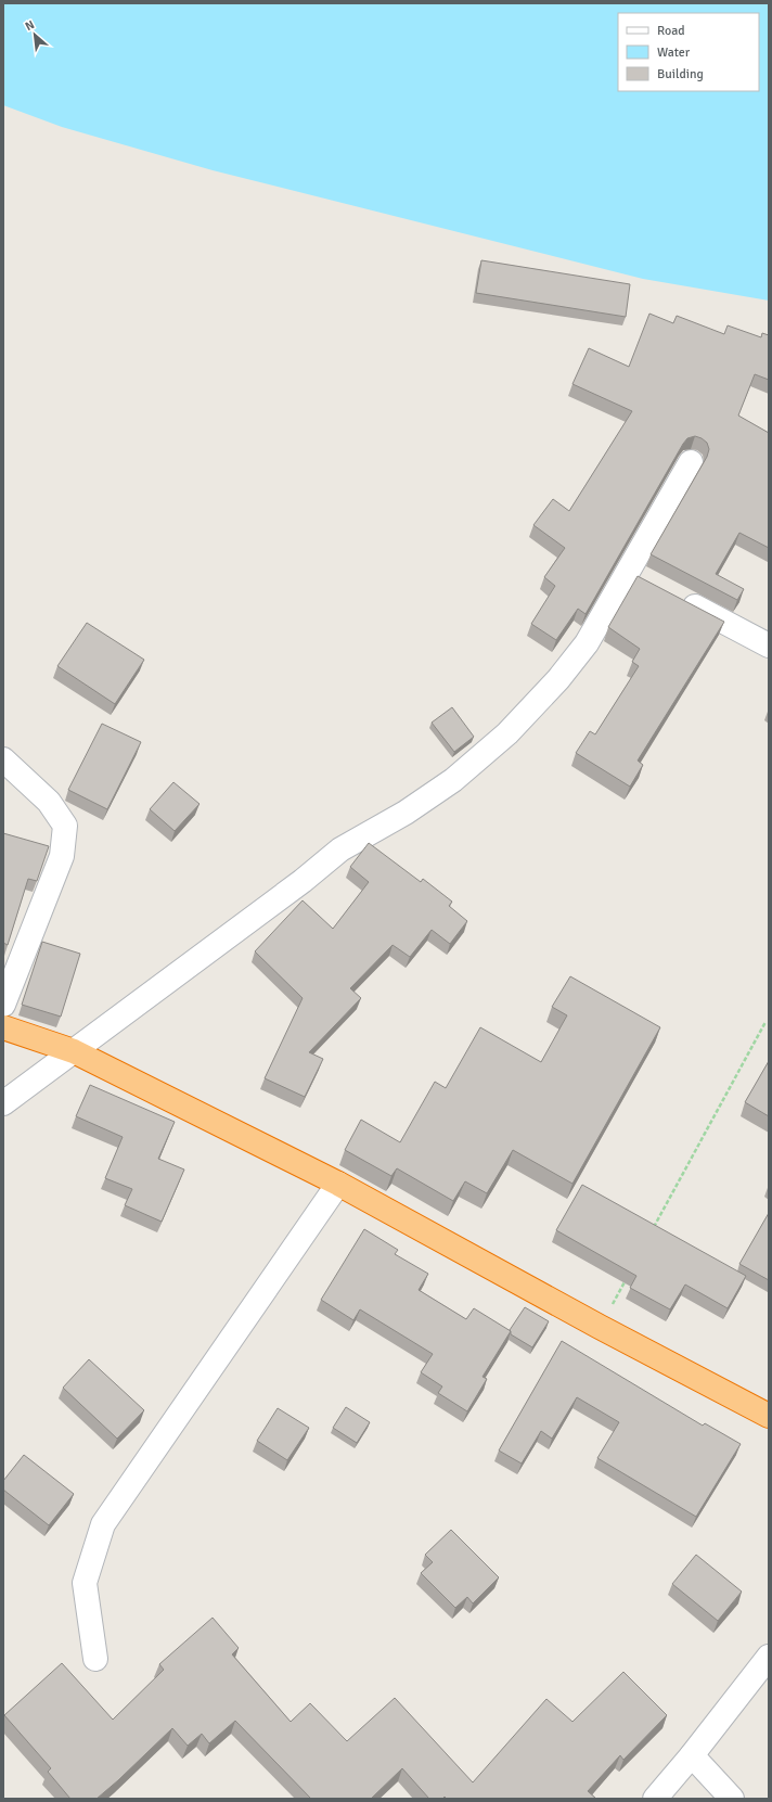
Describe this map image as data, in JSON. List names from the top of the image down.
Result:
{
  "legend": ["Road", "Water", "Building"],
  "north": "top left"
}
